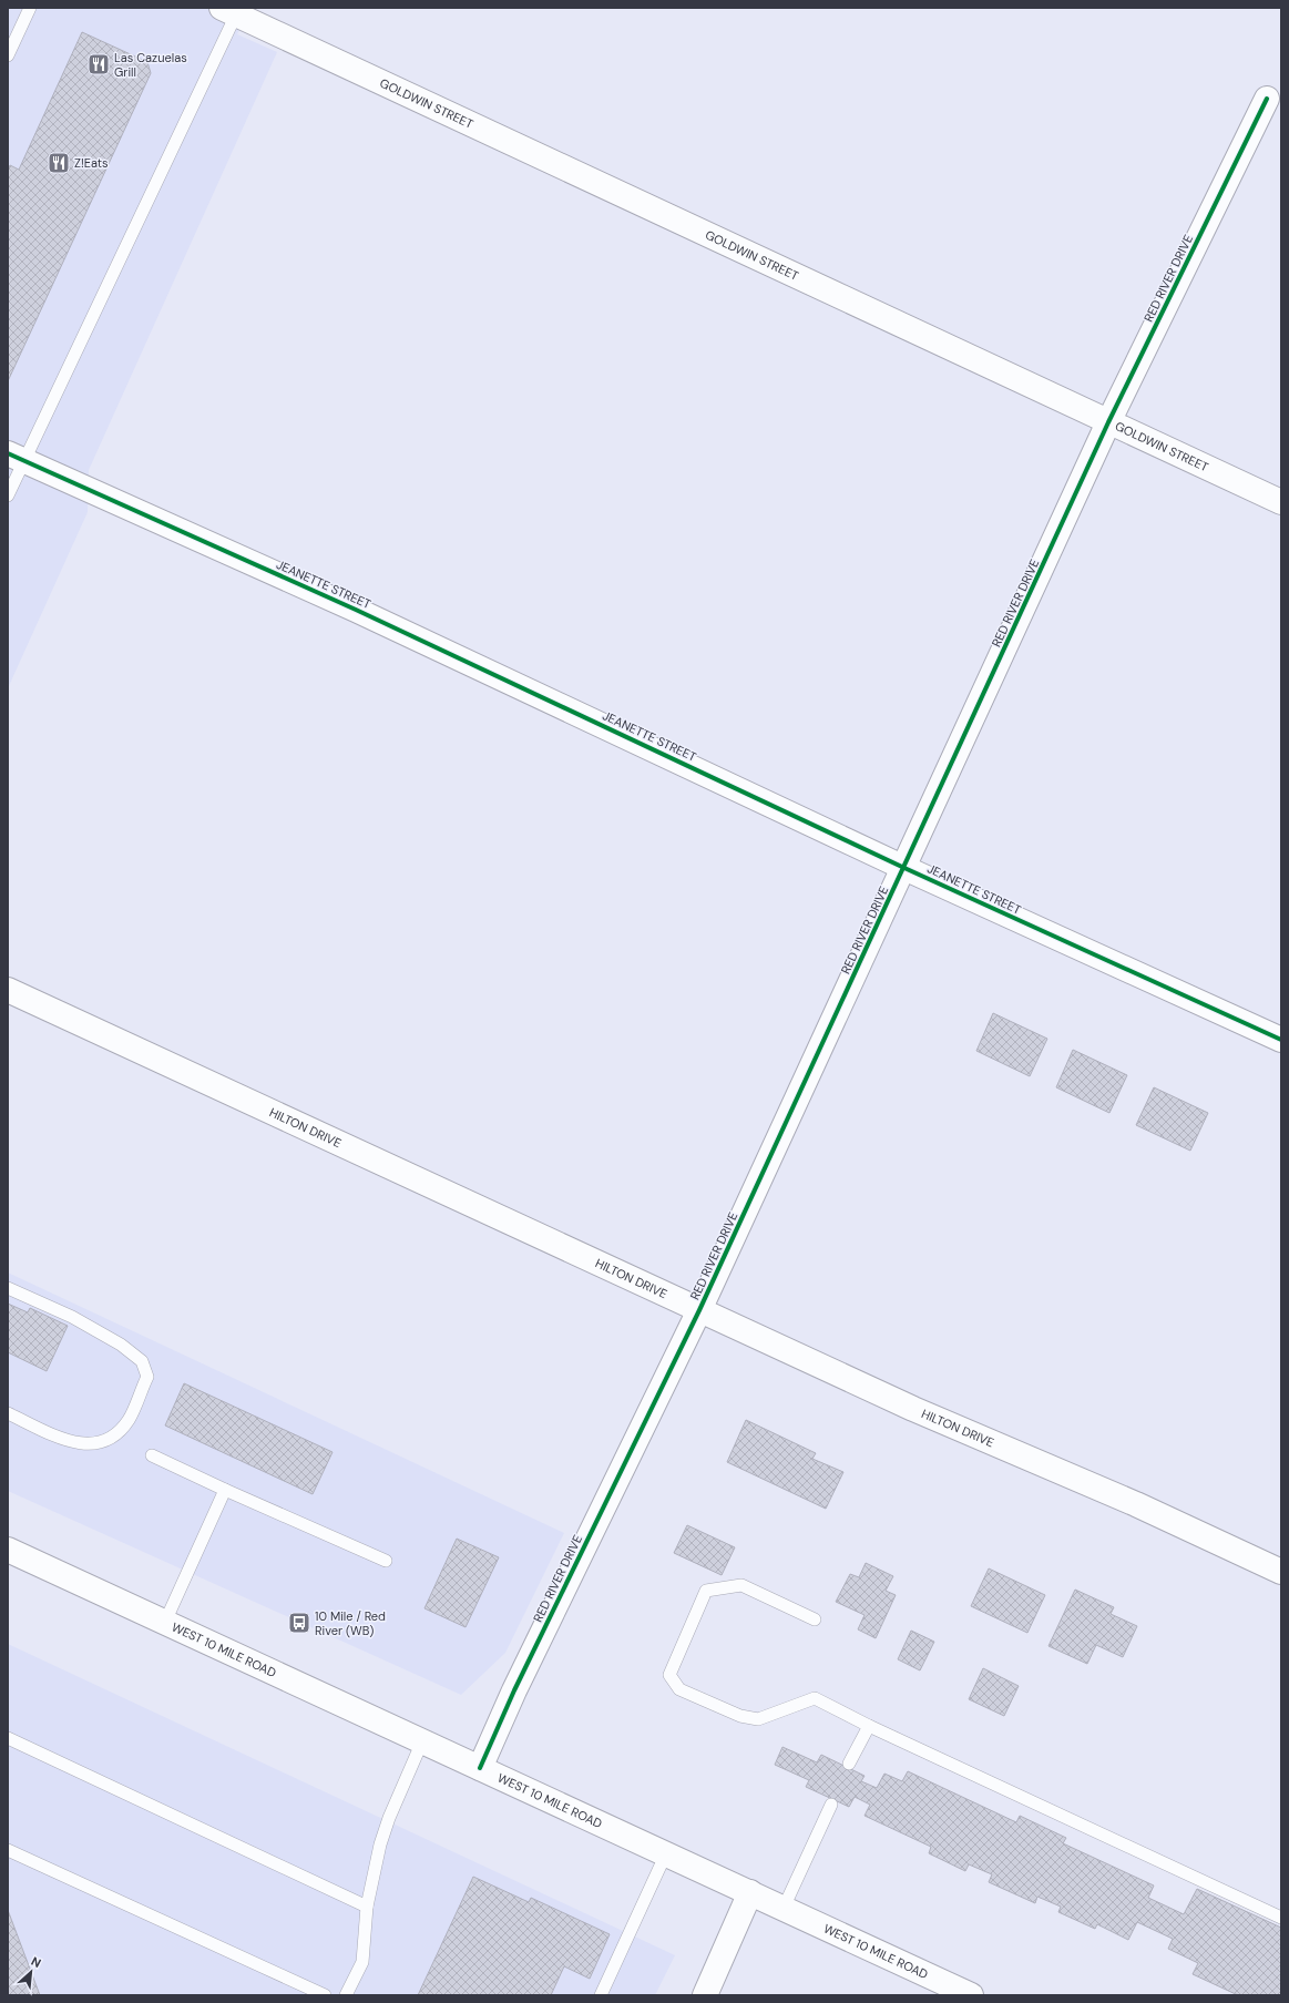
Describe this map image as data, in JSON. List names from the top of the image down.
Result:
{
  "streets": {
    "street": [
      "GOLDWIN STREET",
      "RED RIVER DRIVE",
      "JEANETTE STREET",
      "HILTON DRIVE",
      "WEST 10 MILE ROAD"
    ]
  },
  "crossings": [
    ["GOLDWIN STREET", "RED RIVER DRIVE"],
    ["RED RIVER DRIVE", "JEANETTE STREET"],
    ["RED RIVER DRIVE", "HILTON DRIVE"],
    ["RED RIVER DRIVE", "WEST 10 MILE ROAD"]
  ],
  "places": {
    "restaurant": ["Las Cazuelas Grill", "Z!Eats"],
    "bus stop": ["10 Mile / Red River (WB)"]
  },
  "north": "top right"
}
